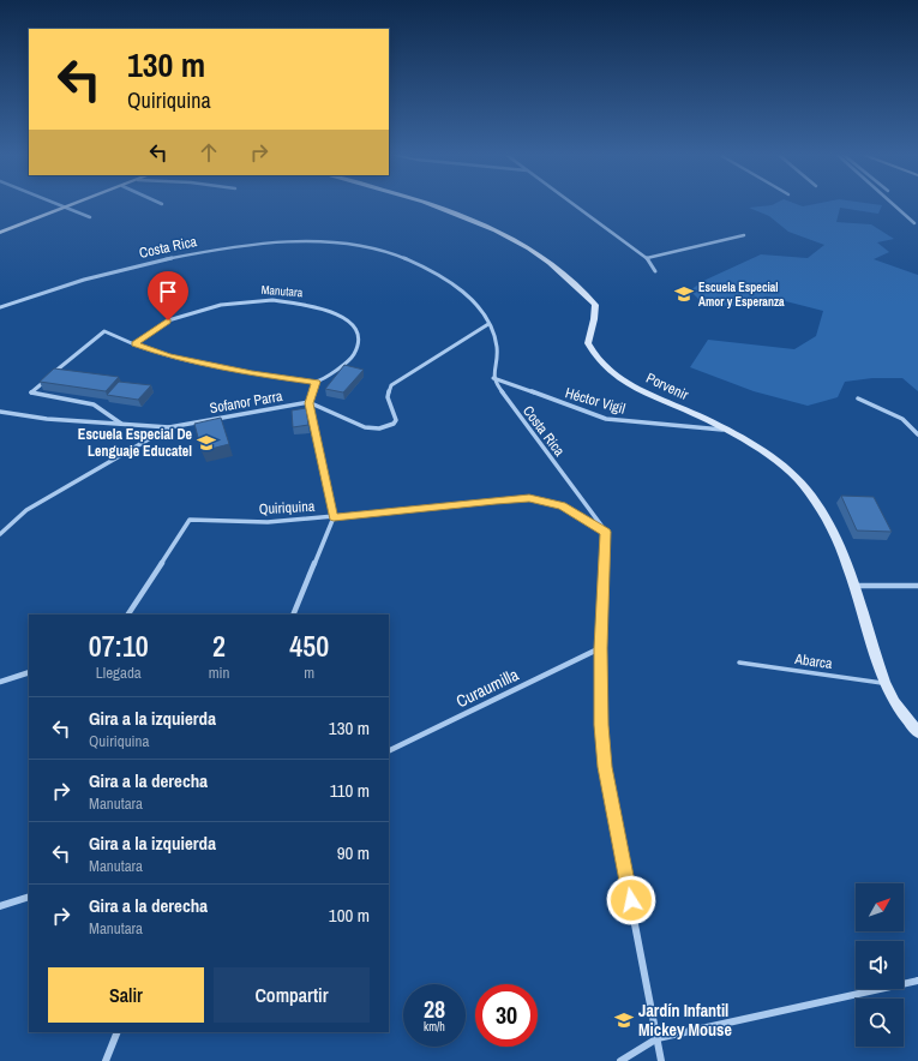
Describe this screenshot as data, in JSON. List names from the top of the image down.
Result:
{
  "streets": {
    "street": [
      "Costa Rica",
      "Manutara",
      "Porvenir",
      "Héctor Vigil",
      "Sofanor Parra",
      "Quiriquina",
      "Curaumilla"
    ],
    "lane": ["Abarca"]
  },
  "crossings": [
    ["Costa Rica", "Héctor Vigil"],
    ["Costa Rica", "Quiriquina"],
    ["Porvenir", "Héctor Vigil"],
    ["Porvenir", "Abarca"]
  ],
  "places": {
    "school or university": ["Escuela Especial Amor y Esperanza", "Escuela Especial De Lenguaje Educatel", "Jardín Infantil Mickey Mouse"]
  },
  "north": "top right",
  "page": {
    "turn": ["130 m", "Quiriquina"],
    "eta": [
      "07:10",
      "Llegada",
      "2",
      "min",
      "450",
      "m"
    ],
    "list": [
      {
        "name": "Gira a la izquierda",
        "note": "Quiriquina",
        "value": "130 m"
      },
      {
        "name": "Gira a la derecha",
        "note": "Manutara",
        "value": "110 m"
      },
      {
        "name": "Gira a la izquierda",
        "note": "Manutara",
        "value": "90 m"
      },
      {
        "name": "Gira a la derecha",
        "note": "Manutara",
        "value": "100 m"
      }
    ],
    "buttons": ["Salir", "Compartir"],
    "speed": "28 km/h",
    "limit": "30"
  }
}
